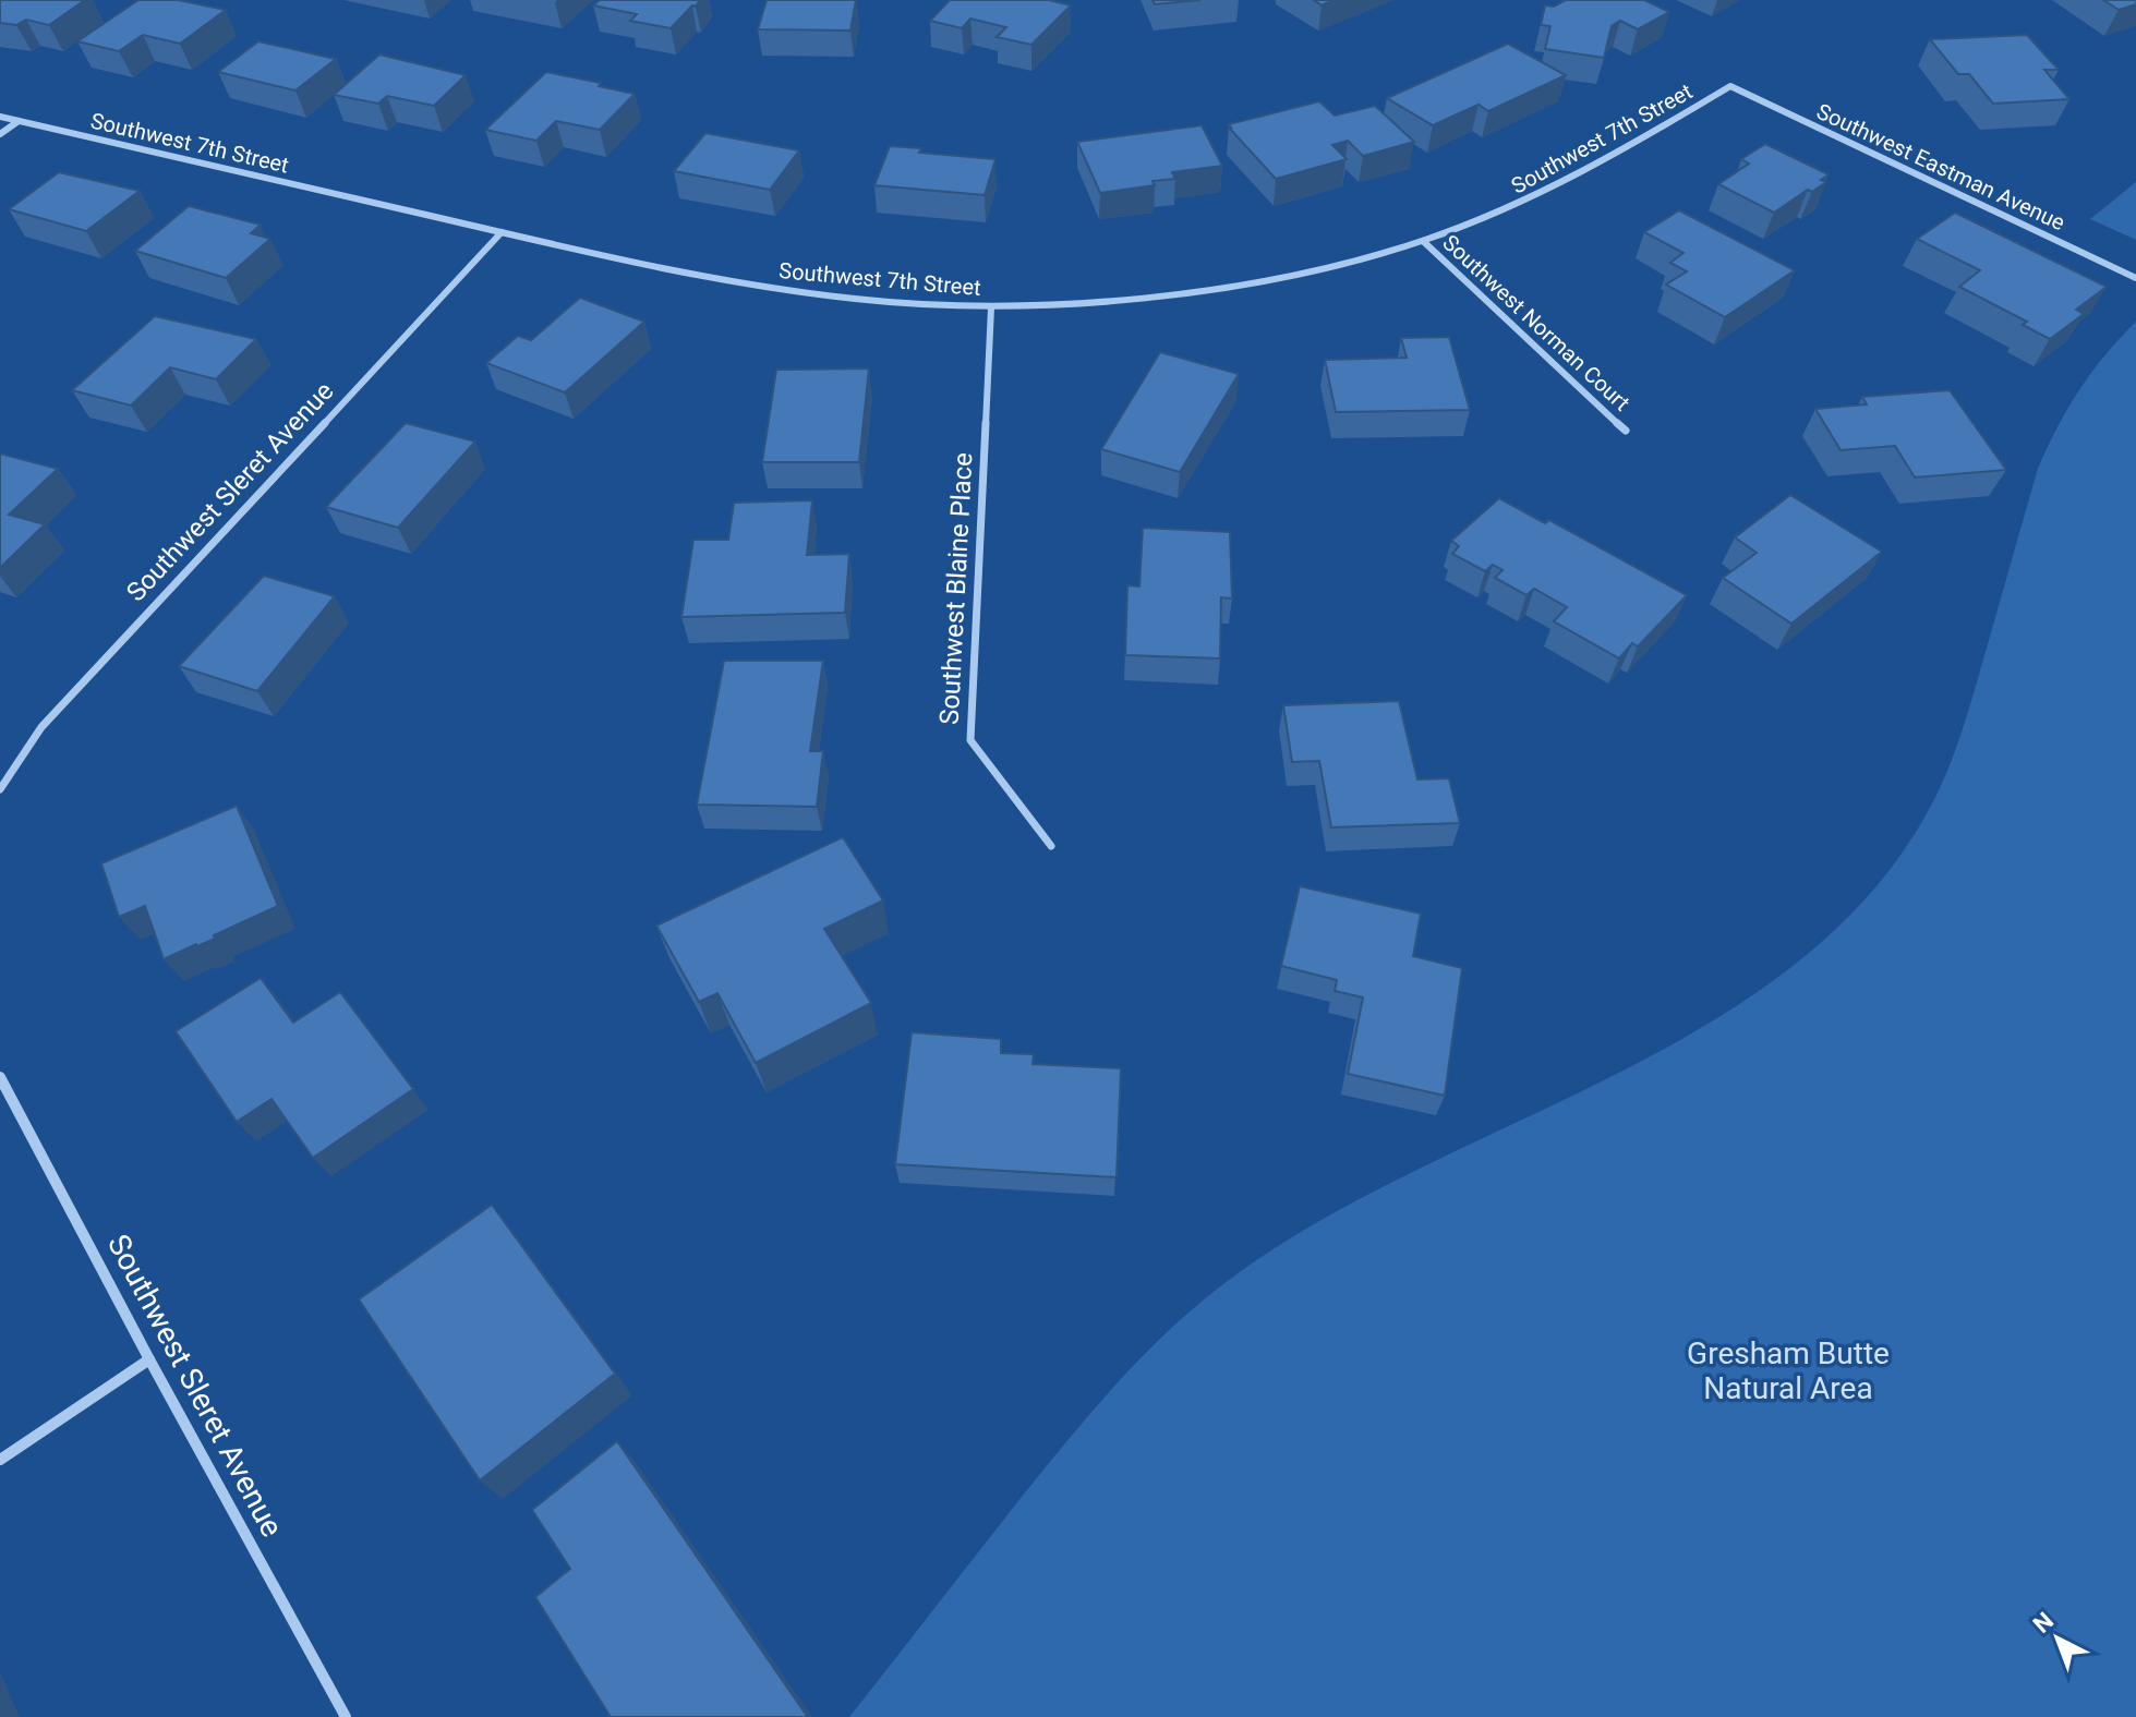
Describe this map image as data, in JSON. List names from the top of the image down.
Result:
{
  "streets": {
    "street": [
      "Southwest 7th Street",
      "Southwest Eastman Avenue",
      "Southwest Norman Court",
      "Southwest Sleret Avenue",
      "Southwest Blaine Place"
    ]
  },
  "crossings": [
    ["Southwest 7th Street", "Southwest Eastman Avenue"],
    ["Southwest 7th Street", "Southwest Norman Court"],
    ["Southwest 7th Street", "Southwest Sleret Avenue"],
    ["Southwest 7th Street", "Southwest Blaine Place"]
  ],
  "parks": ["Gresham Butte Natural Area"],
  "north": "top left"
}
